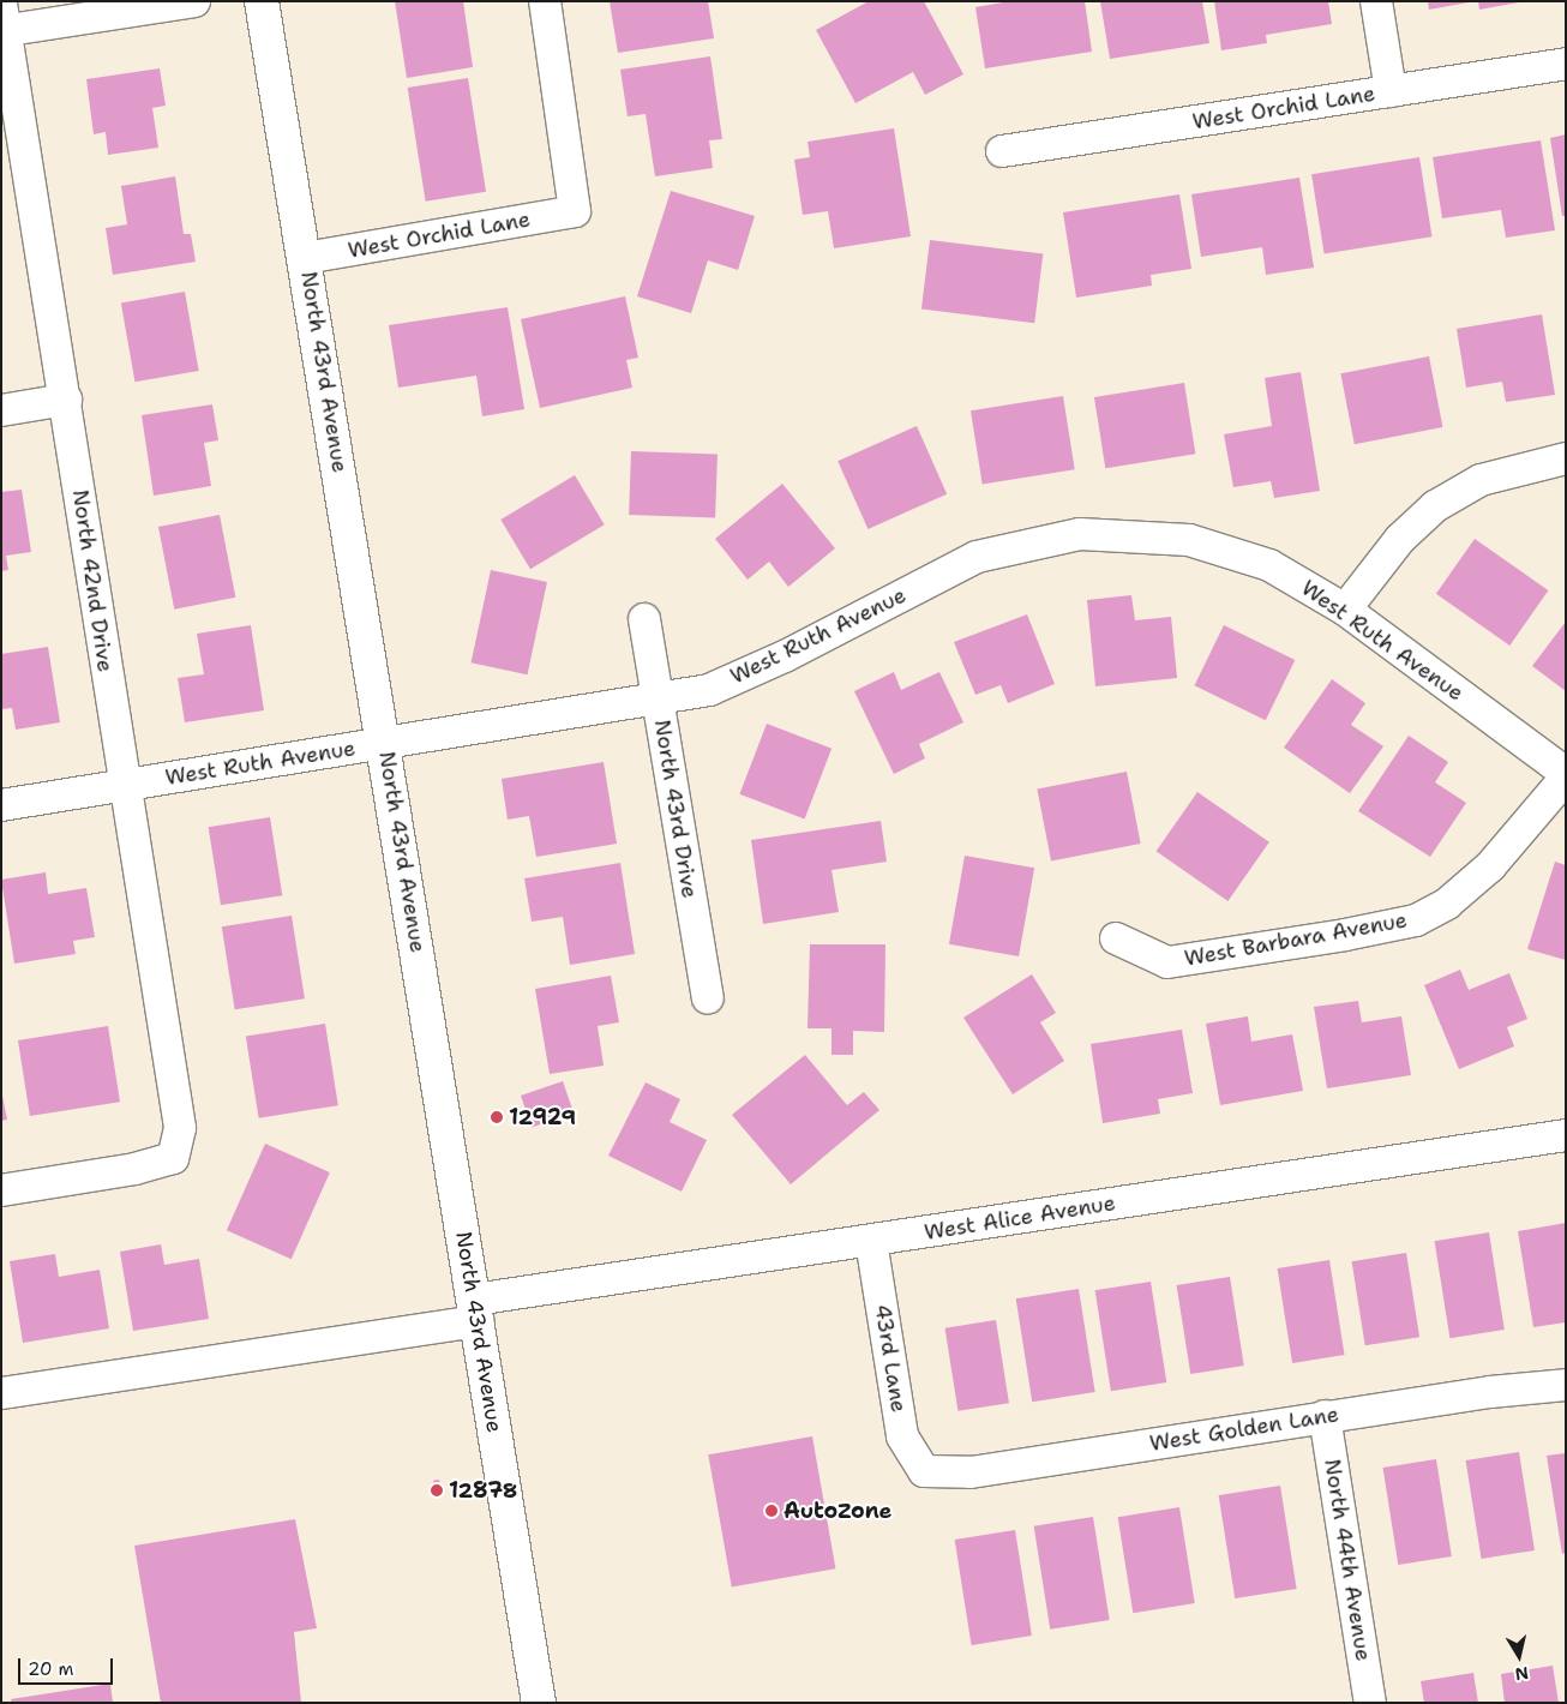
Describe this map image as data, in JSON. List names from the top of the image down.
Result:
{
  "streets": {
    "main road": ["North 43rd Avenue"],
    "street": [
      "West Orchid Lane",
      "North 42nd Drive",
      "West Ruth Avenue",
      "North 43rd Drive",
      "West Barbara Avenue",
      "West Alice Avenue",
      "43rd Lane",
      "West Golden Lane",
      "North 44th Avenue"
    ]
  },
  "crossings": [
    ["West Orchid Lane", "North 43rd Avenue"],
    ["North 43rd Avenue", "West Ruth Avenue"],
    ["North 43rd Avenue", "West Alice Avenue"],
    ["North 42nd Drive", "West Ruth Avenue"],
    ["West Ruth Avenue", "North 43rd Drive"],
    ["West Alice Avenue", "43rd Lane"],
    ["43rd Lane", "West Golden Lane"],
    ["West Golden Lane", "North 44th Avenue"]
  ],
  "places": ["12929", "12878", "AutoZone"],
  "scale_bar": "20 m",
  "north": "bottom"
}
